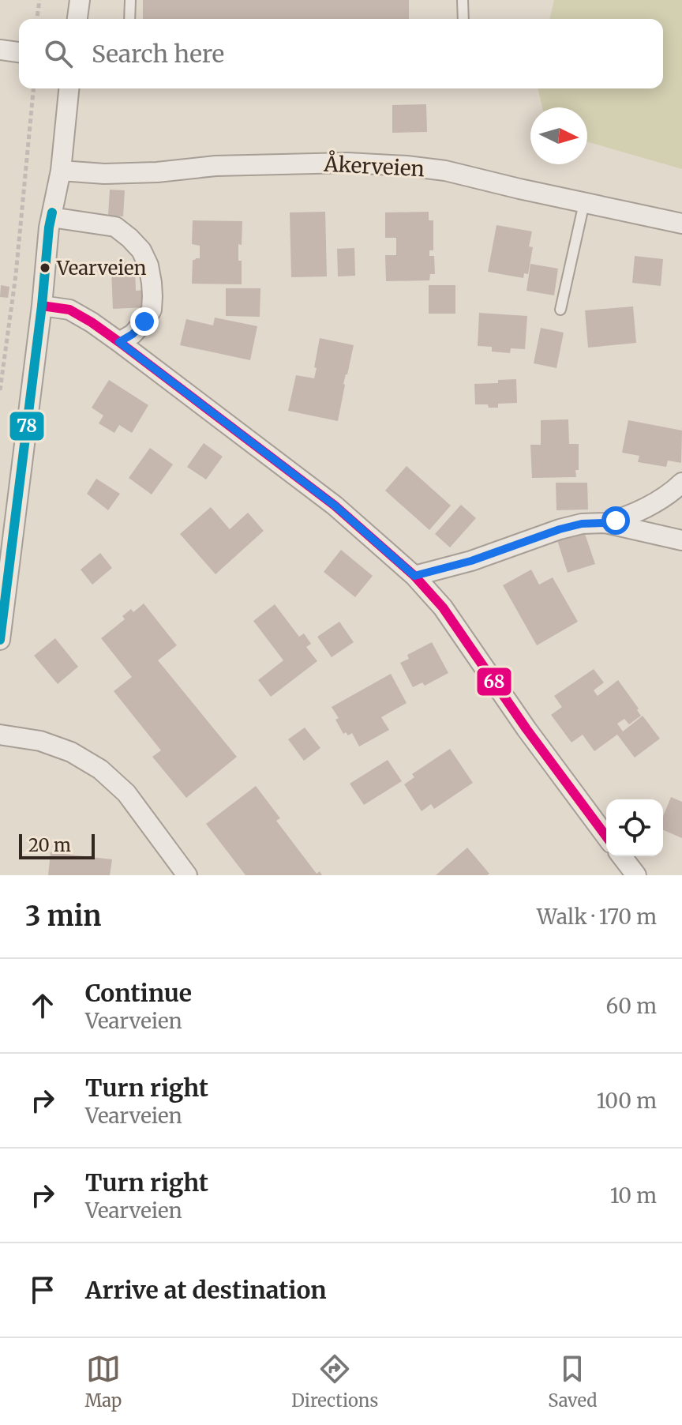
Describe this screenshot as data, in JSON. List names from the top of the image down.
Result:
{
  "streets": {
    "street": ["Åkerveien"]
  },
  "places": ["Vearveien"],
  "lines": ["transit line 78", "transit line 68"],
  "scale_bar": "20 m",
  "north": "right",
  "page": {
    "search": "Search here",
    "scale": "20 m",
    "heading": ["3 min", "Walk · 170 m"],
    "list": [
      ["Continue", "Vearveien", "60 m"],
      ["Turn right", "Vearveien", "100 m"],
      ["Turn right", "Vearveien", "10 m"],
      "Arrive at destination"
    ],
    "nav": ["Map", "Directions", "Saved"]
  }
}
